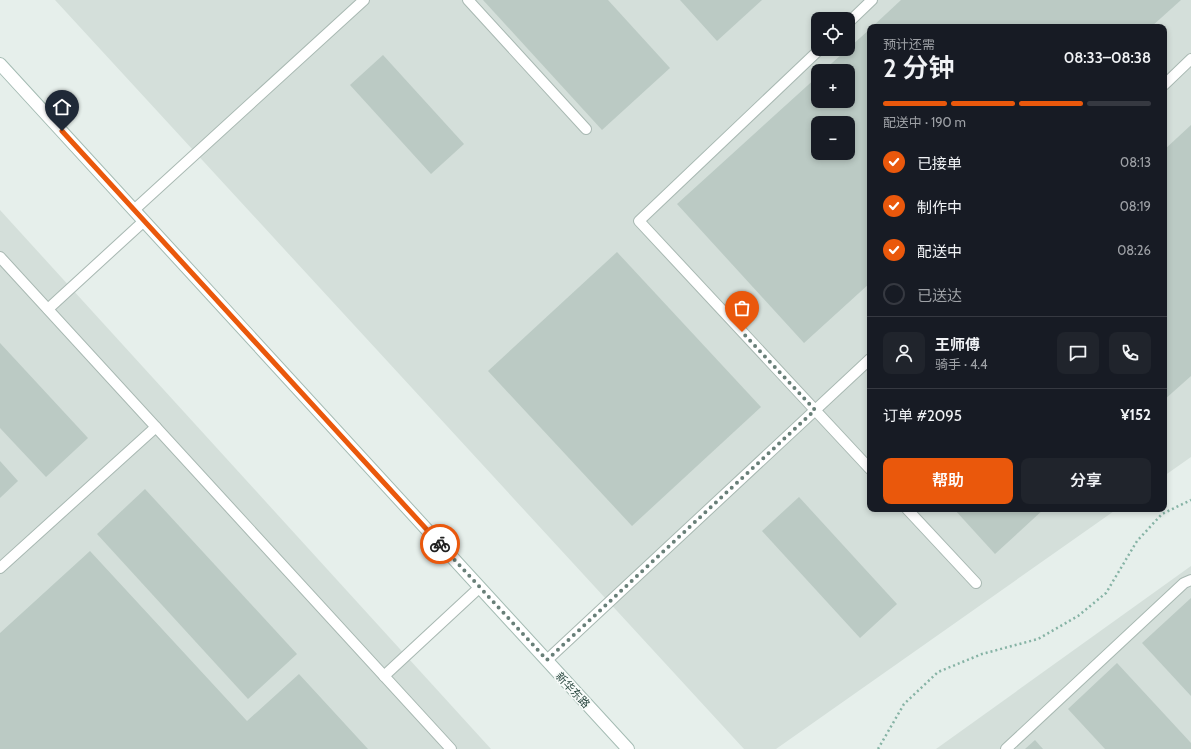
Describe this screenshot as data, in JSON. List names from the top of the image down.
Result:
{
  "streets": {
    "main road": ["新华东路"]
  },
  "page": {
    "map_buttons": ["+", "−"],
    "heading": ["2 分钟", "预计还需", "08:33–08:38"],
    "panel": [
      "王师傅",
      "骑手 · 4.4",
      "订单 #2095",
      "¥152"
    ],
    "bar": "配送中 · 190 m",
    "list": [
      ["已接单", "08:13"],
      ["制作中", "08:19"],
      ["配送中", "08:26"],
      "已送达"
    ],
    "buttons": ["帮助", "分享"]
  }
}
